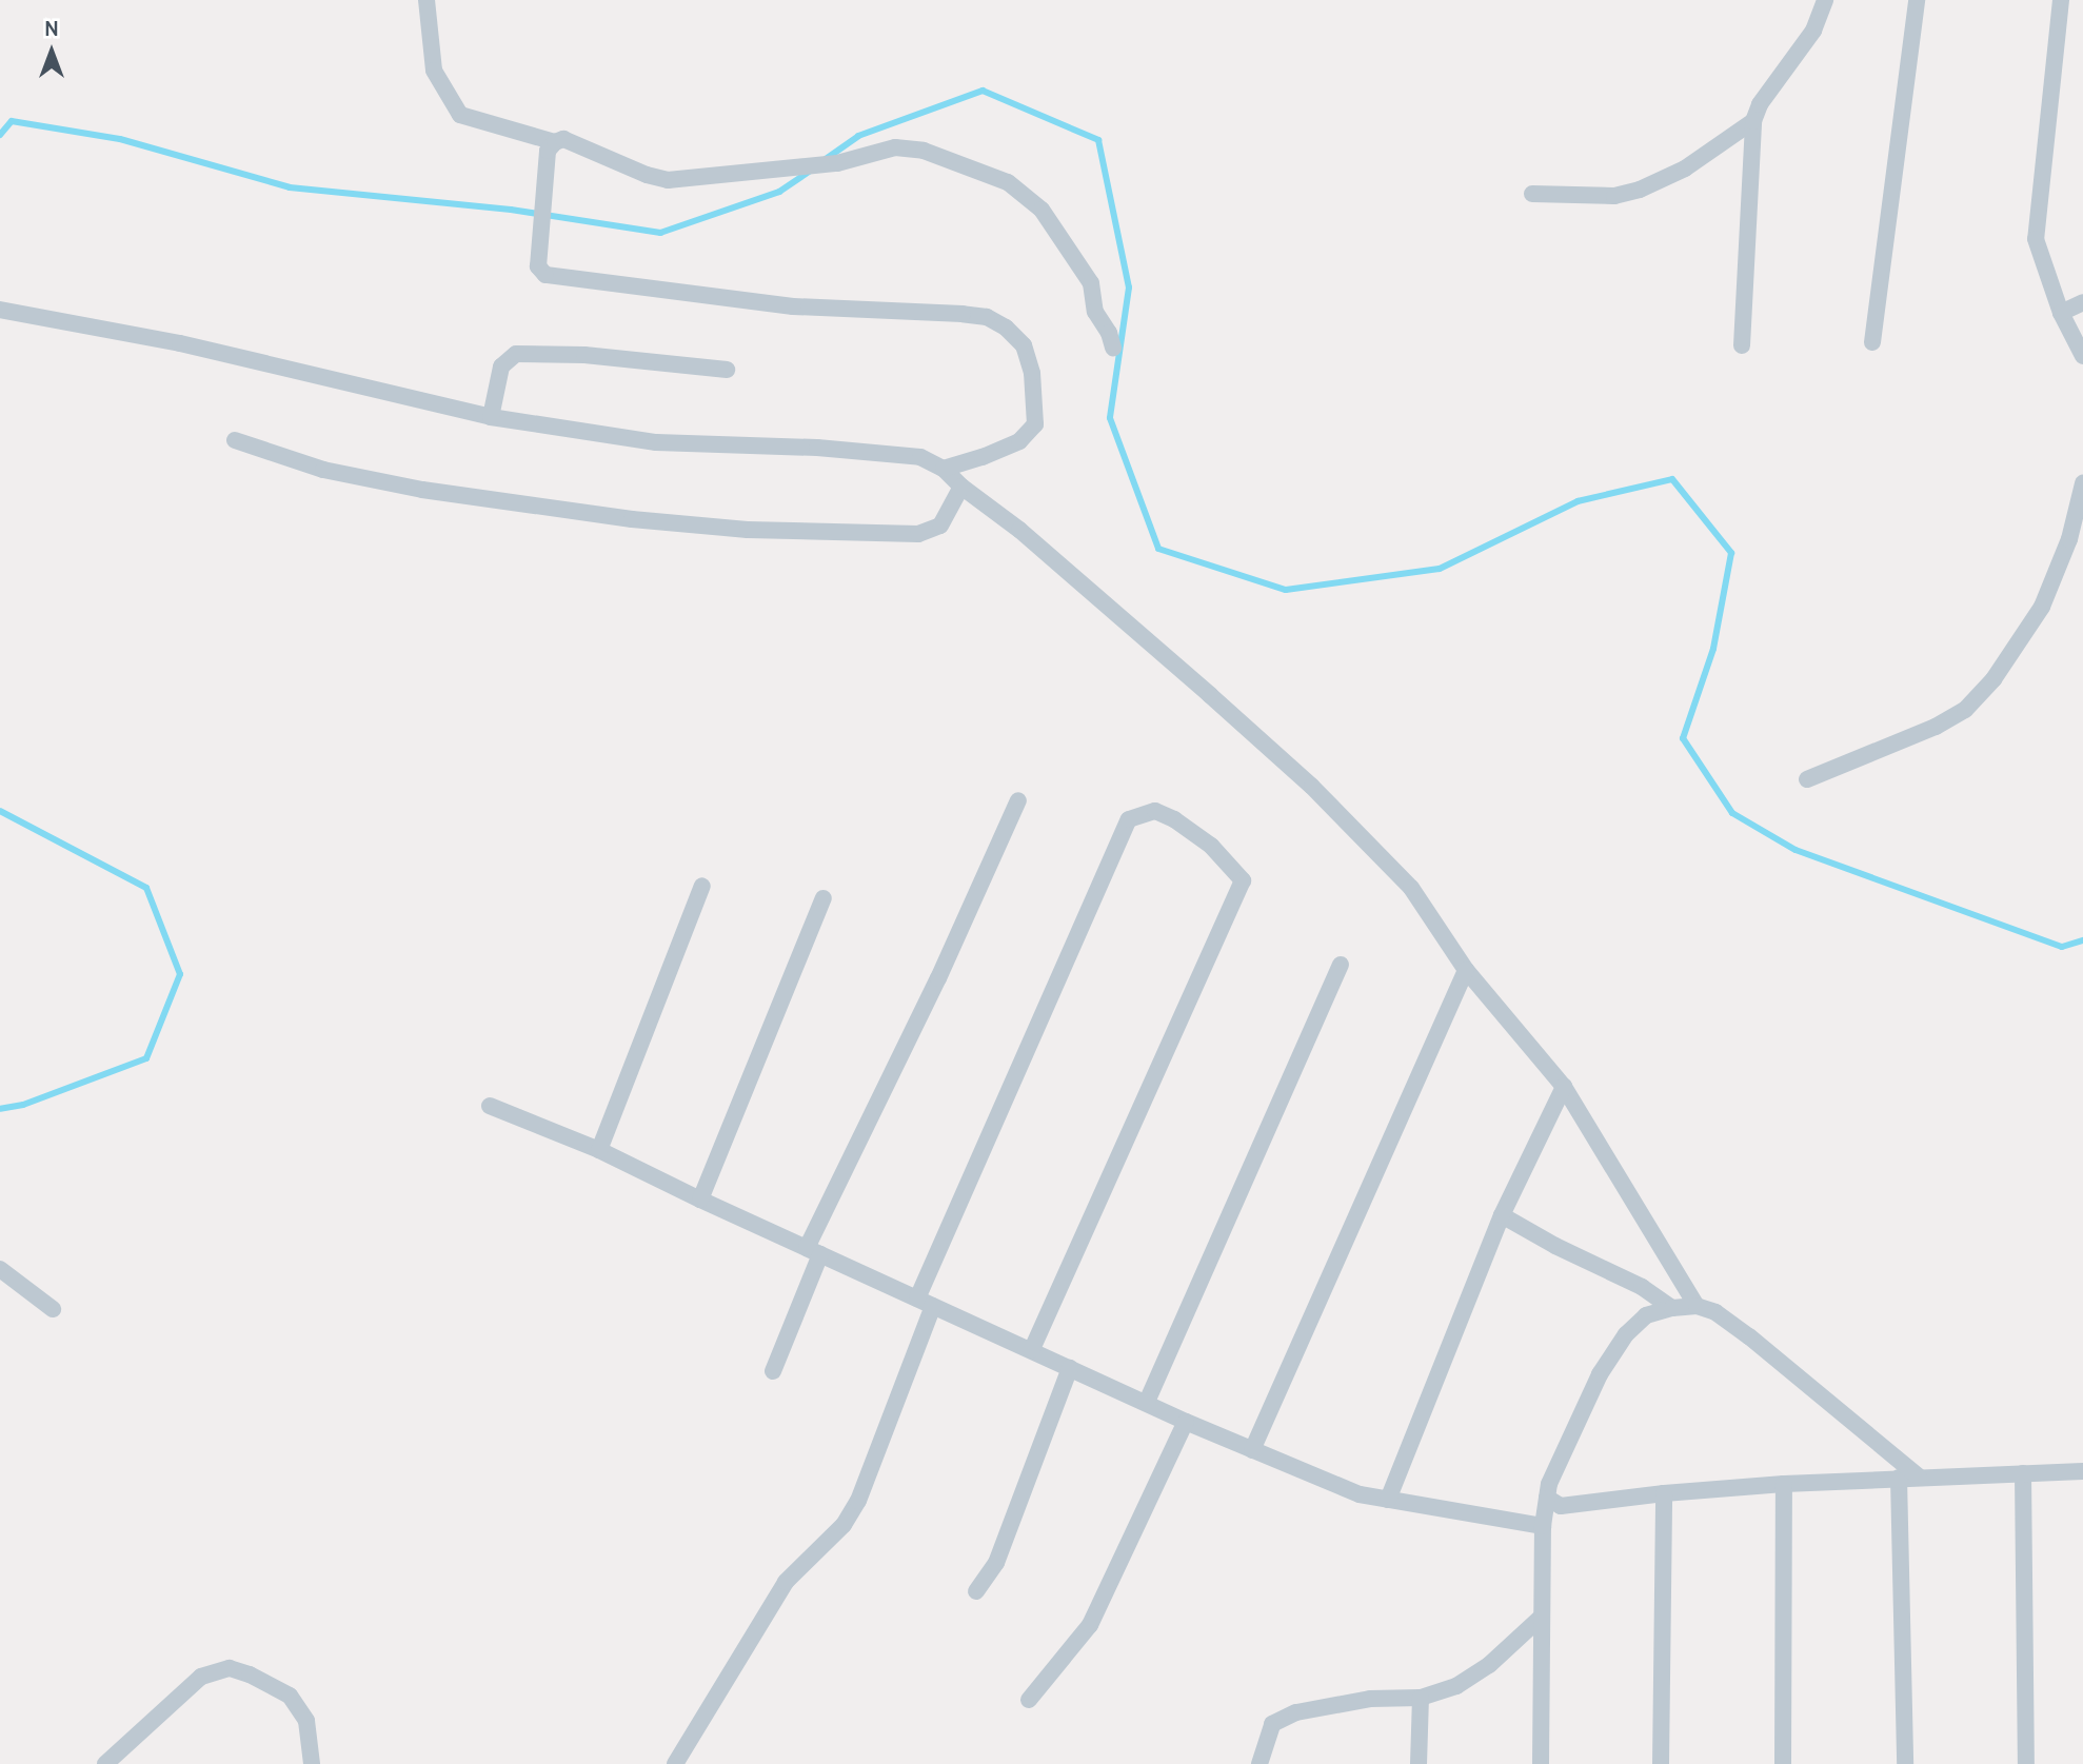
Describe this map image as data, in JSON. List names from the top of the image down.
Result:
{
  "north": "top"
}
